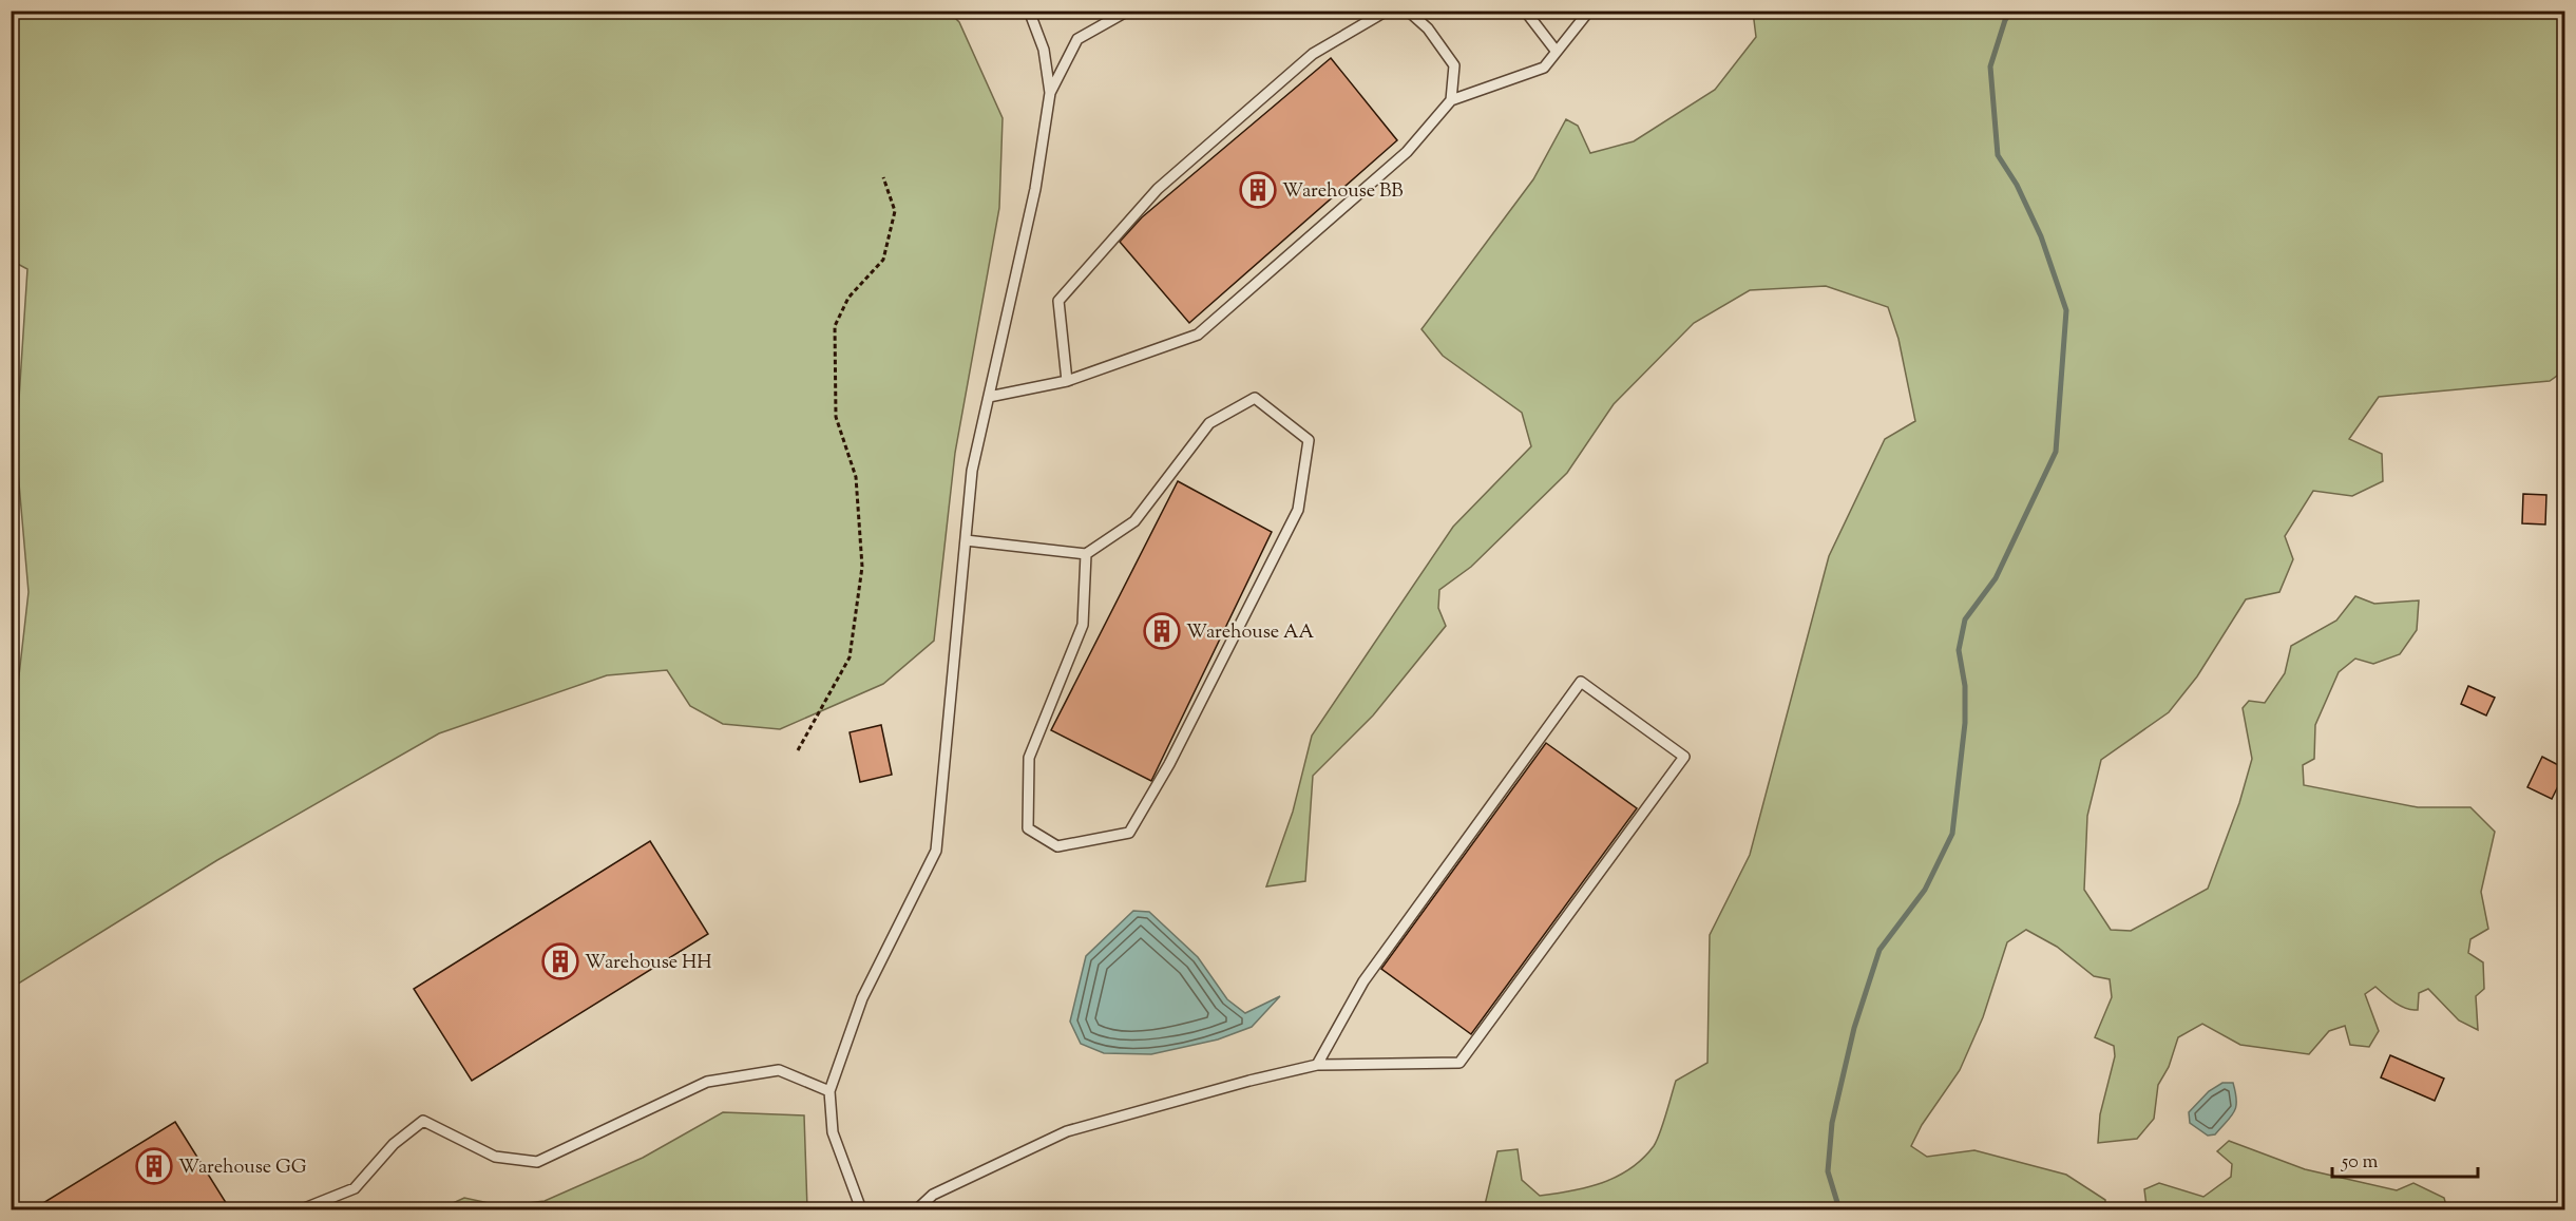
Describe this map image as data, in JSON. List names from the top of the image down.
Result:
{
  "places": {
    "building": [
      "Warehouse BB",
      "Warehouse AA",
      "Warehouse HH",
      "Warehouse GG"
    ]
  },
  "scale_bar": "50 m"
}
